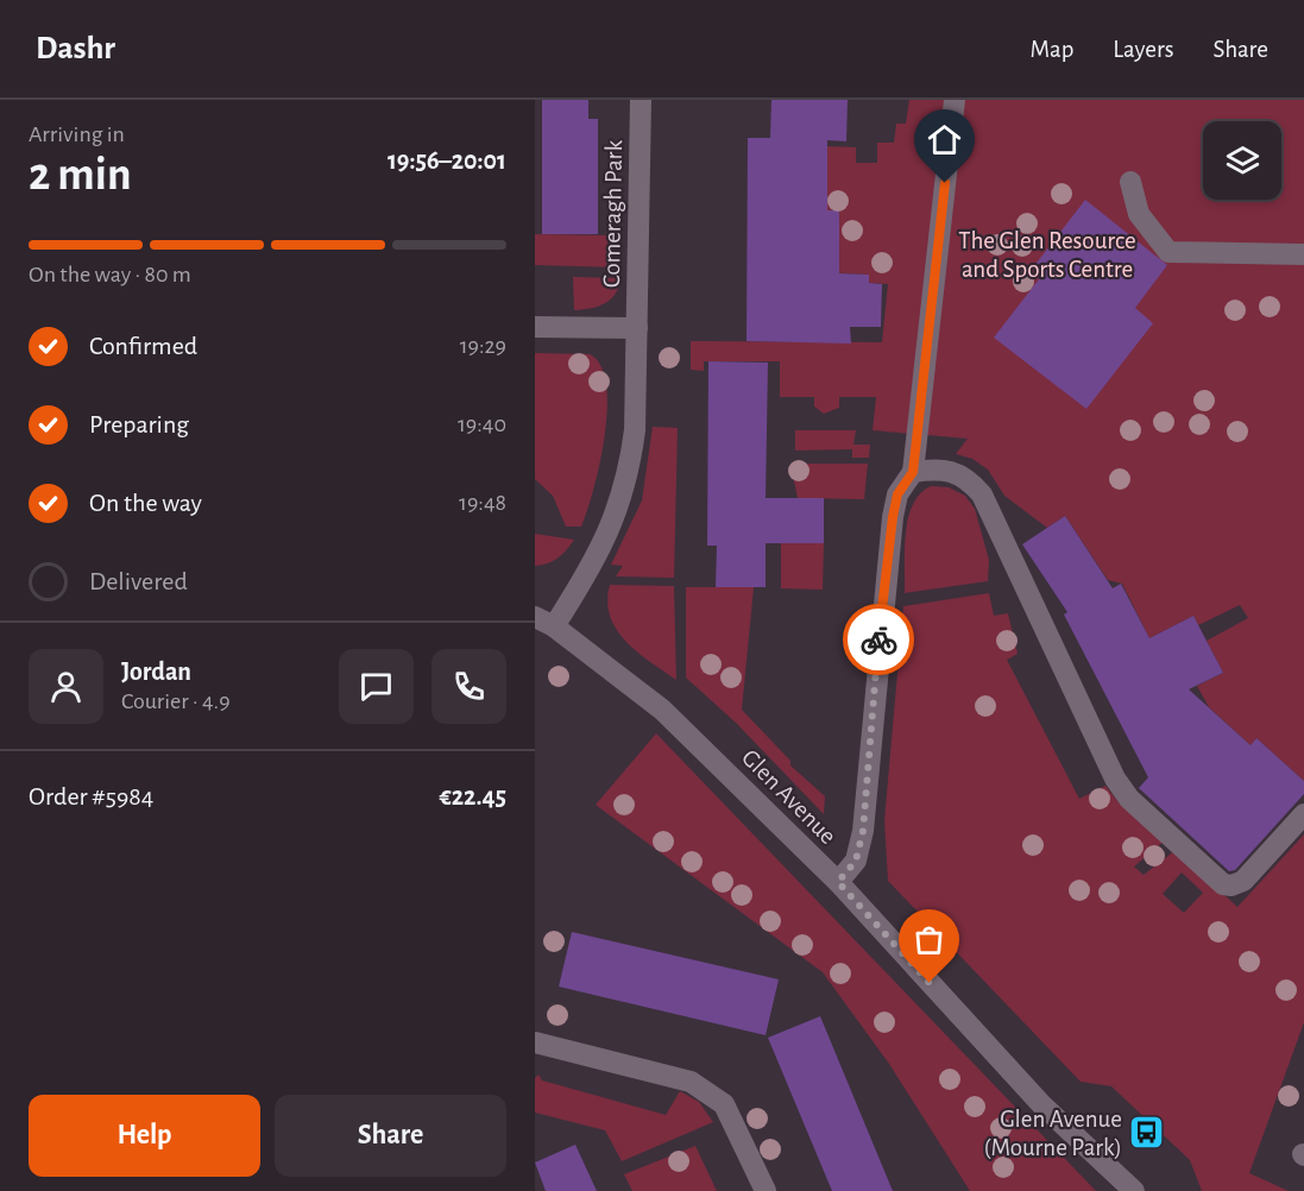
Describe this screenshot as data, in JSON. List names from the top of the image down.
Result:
{
  "streets": {
    "street": ["Comeragh Park", "Glen Avenue"]
  },
  "crossings": [
    ["Comeragh Park", "Glen Avenue"]
  ],
  "parks": ["The Glen Resource and Sports Centre"],
  "places": {
    "bus stop": ["Glen Avenue (Mourne Park)"]
  },
  "page": {
    "header": "Dashr",
    "nav": ["Map", "Layers", "Share"],
    "heading": ["2 min", "Arriving in", "19:56–20:01"],
    "panel": [
      "Jordan",
      "Courier · 4.9",
      "Order #5984",
      "€22.45"
    ],
    "bar": "On the way · 80 m",
    "list": [
      ["Confirmed", "19:29"],
      ["Preparing", "19:40"],
      ["On the way", "19:48"],
      "Delivered"
    ],
    "buttons": ["Help", "Share"]
  }
}
